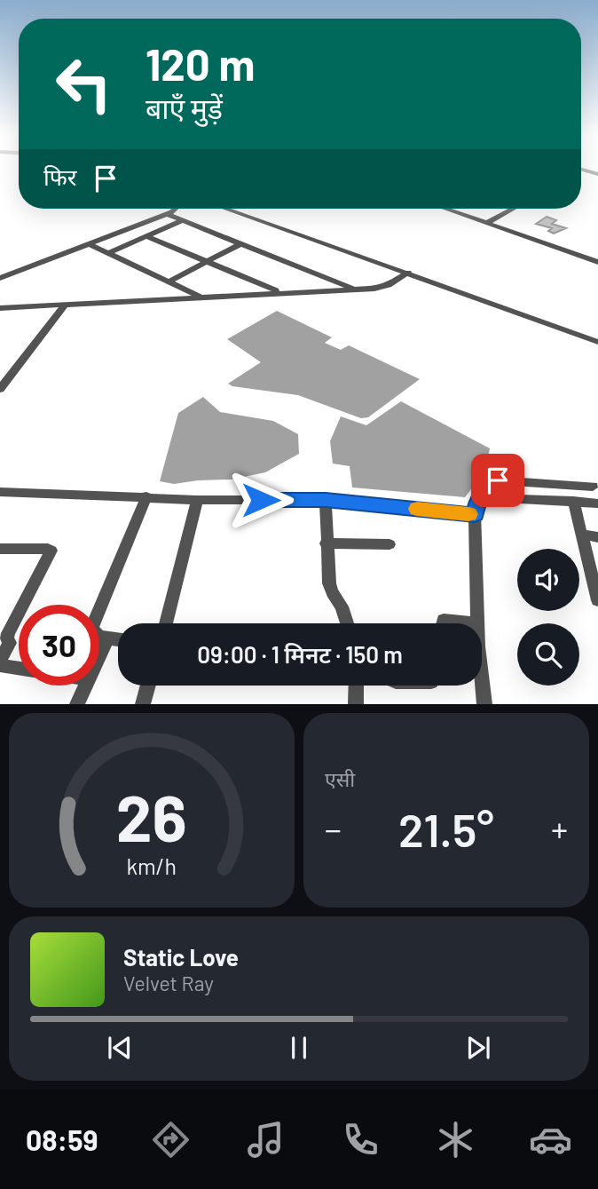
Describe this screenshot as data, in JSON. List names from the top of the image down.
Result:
{
  "page": {
    "turn": ["120 m", "बाएँ मुड़ें"],
    "then": "फिर",
    "limit": "30",
    "trip": "09:00 · 1 मिनट · 150 m",
    "tile": "एसी",
    "heat": ["−", "21.5°", "+"],
    "song": ["Static Love", "Velvet Ray"],
    "tabs": "08:59",
    "gauge": ["26", "km/h"]
  }
}
